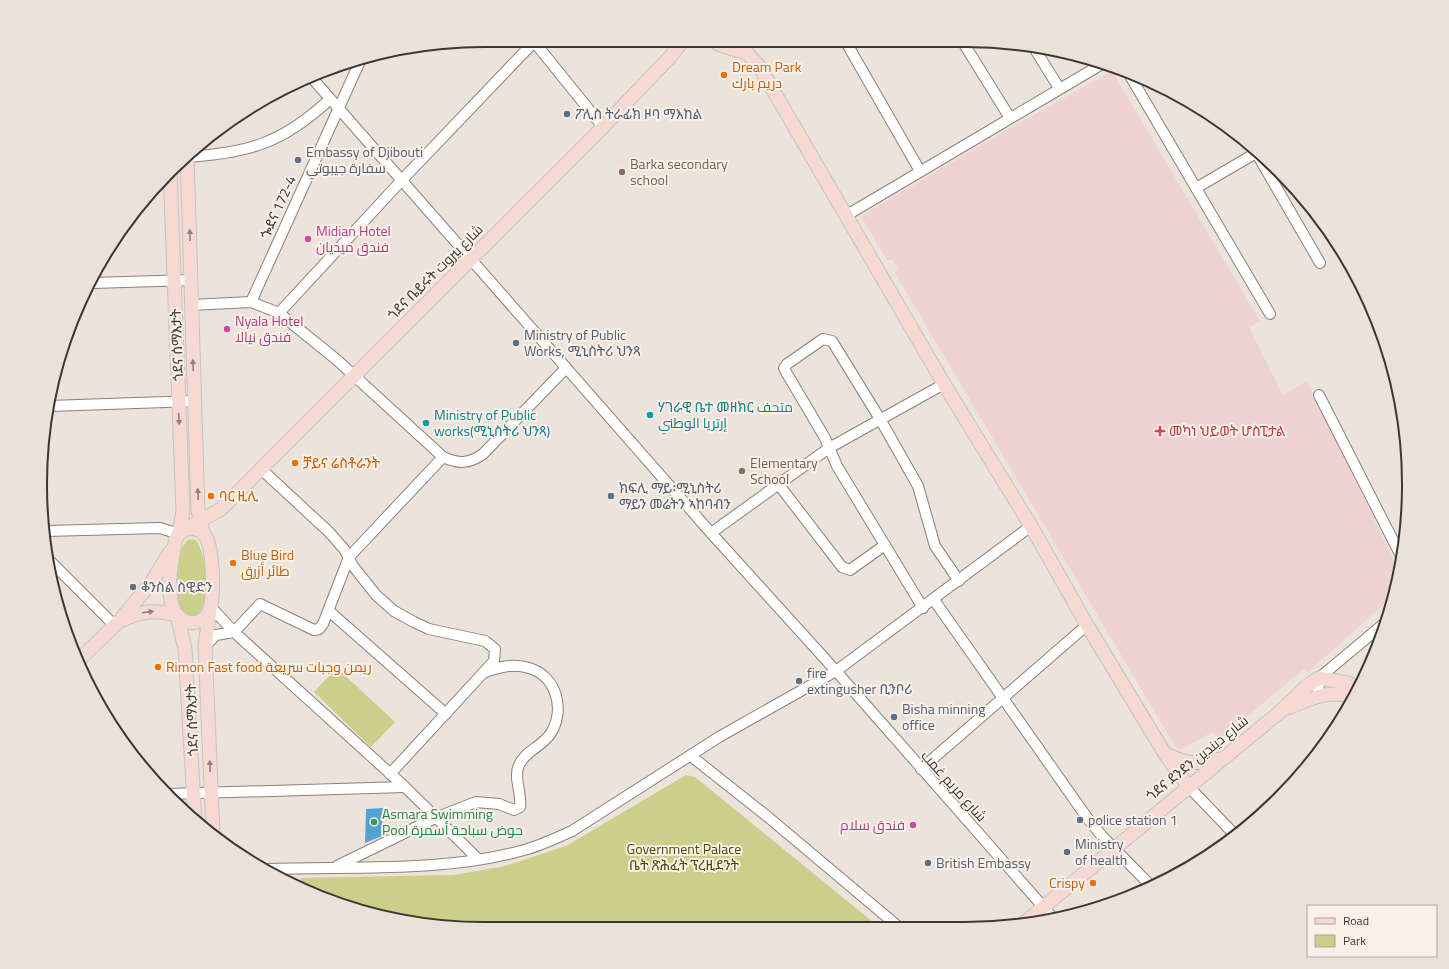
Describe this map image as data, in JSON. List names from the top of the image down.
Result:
{
  "streets": {
    "main road": ["ጎደና ቤይሩት شارع بيروت", "ጎደና ሰማእታት", "ጎደና ደንደን شارع ديندين"],
    "street": ["ጐደና 172-4", "شارع مريم غمب"]
  },
  "crossings": [
    ["ጐደና 172-4", "شارع مريم غمب"],
    ["ጎደና ቤይሩት شارع بيروت", "شارع مريم غمب"],
    ["ጎደና ደንደን شارع ديندين", "شارع مريم غمب"]
  ],
  "parks": ["Government Palace ቤት ጽሕፈት ፕረዚደንት"],
  "places": {
    "other": [
      "Dream Park دريم بارك",
      "ፖሊስ ትራፊክ ዞባ ማእከል",
      "Embassy of Djibouti سفارة جيبوتي",
      "Barka secondary school",
      "Midian Hotel فندق ميديان",
      "Nyala Hotel فندق نيالا",
      "Ministry of Public Works, ሚኒስትሪ ህንጻ",
      "ሃገራዊ ቤተ መዘክር متحف إرتريا الوطني",
      "Ministry of Public works(ሚኒስትሪ ህንጻ)",
      "ቻይና ሬስቶራንት",
      "Elementary School",
      "ባር ዚሊ",
      "ክፍሊ ማይ፡ሚኒስትሪ ማይን መሬትን ኣከባብን",
      "Blue Bird طائر أزرق",
      "ቆንስል ስዊድን",
      "Rimon Fast food ريمن وجبات سريعة",
      "fire extingusher ቢንቦሪ",
      "Bisha minning office",
      "police station 1",
      "Asmara Swimming Pool حوض سباحة أسمرة",
      "فندق سلام",
      "Ministry of health",
      "British Embassy",
      "Crispy"
    ],
    "health": ["መካነ ህይወት ሆስፒታል"]
  },
  "legend": ["Road", "Park"]
}
